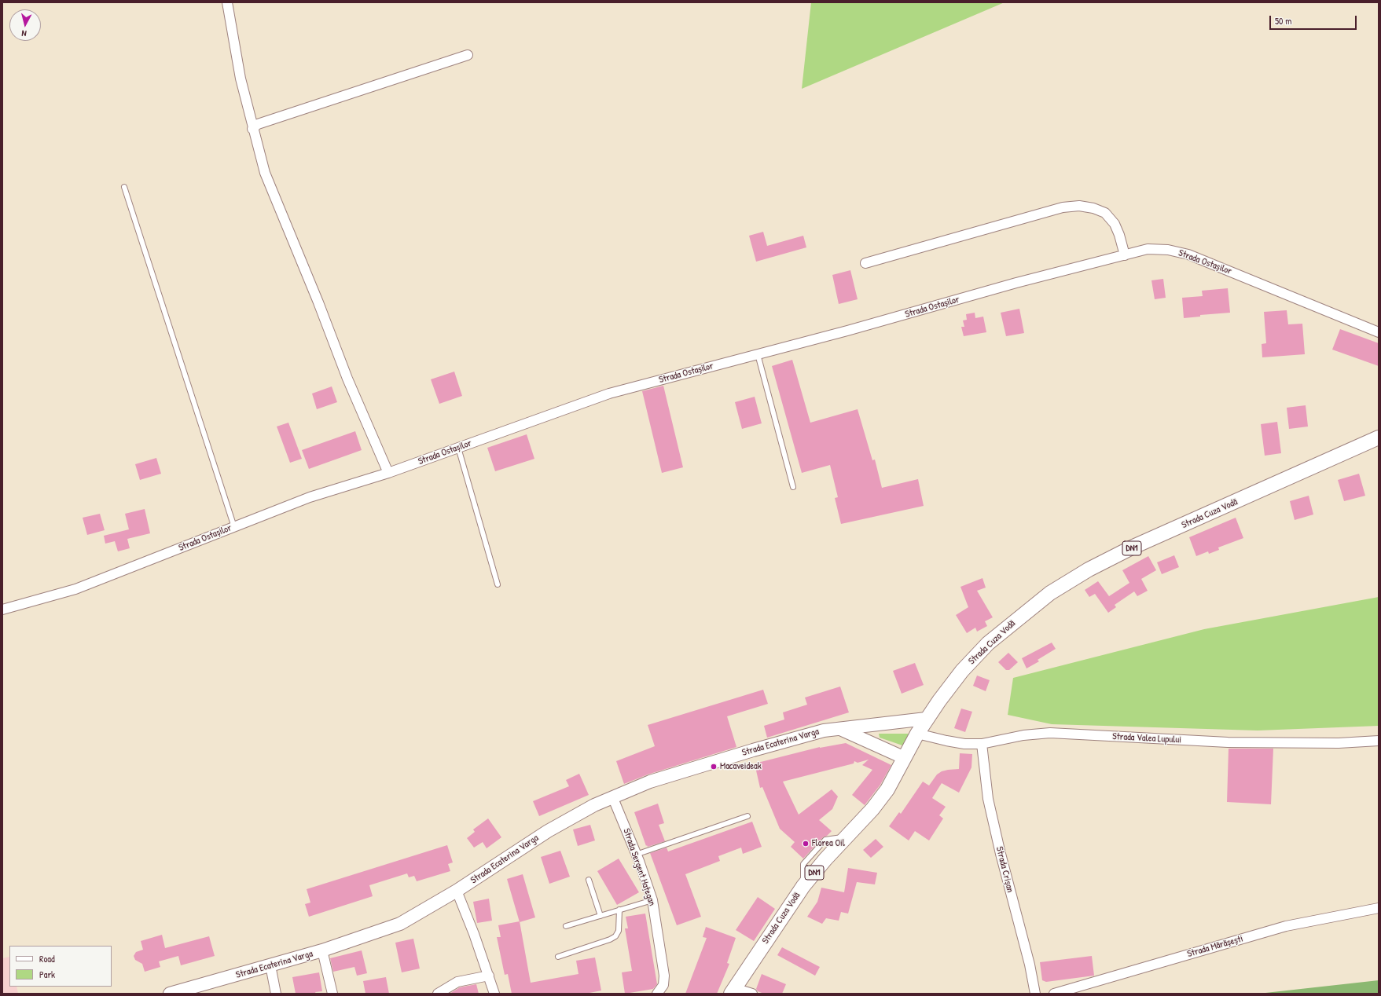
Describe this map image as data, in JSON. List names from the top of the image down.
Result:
{
  "streets": {
    "main road": ["Strada Cuza Vodă", "DN1", "Strada Ecaterina Varga"],
    "street": [
      "Strada Ostașilor",
      "Strada Valea Lupului",
      "Strada Sergent Hațegan",
      "Strada Crișan",
      "Strada Mărășești"
    ]
  },
  "crossings": [
    ["Strada Cuza Vodă", "Strada Valea Lupului"],
    ["Strada Cuza Vodă", "Strada Ecaterina Varga"],
    ["Strada Valea Lupului", "Strada Crișan"],
    ["Strada Ecaterina Varga", "Strada Sergent Hațegan"]
  ],
  "places": ["Macaveideak", "Florea Oil"],
  "legend": ["Road", "Park"],
  "scale_bar": "50 m",
  "north": "bottom"
}
